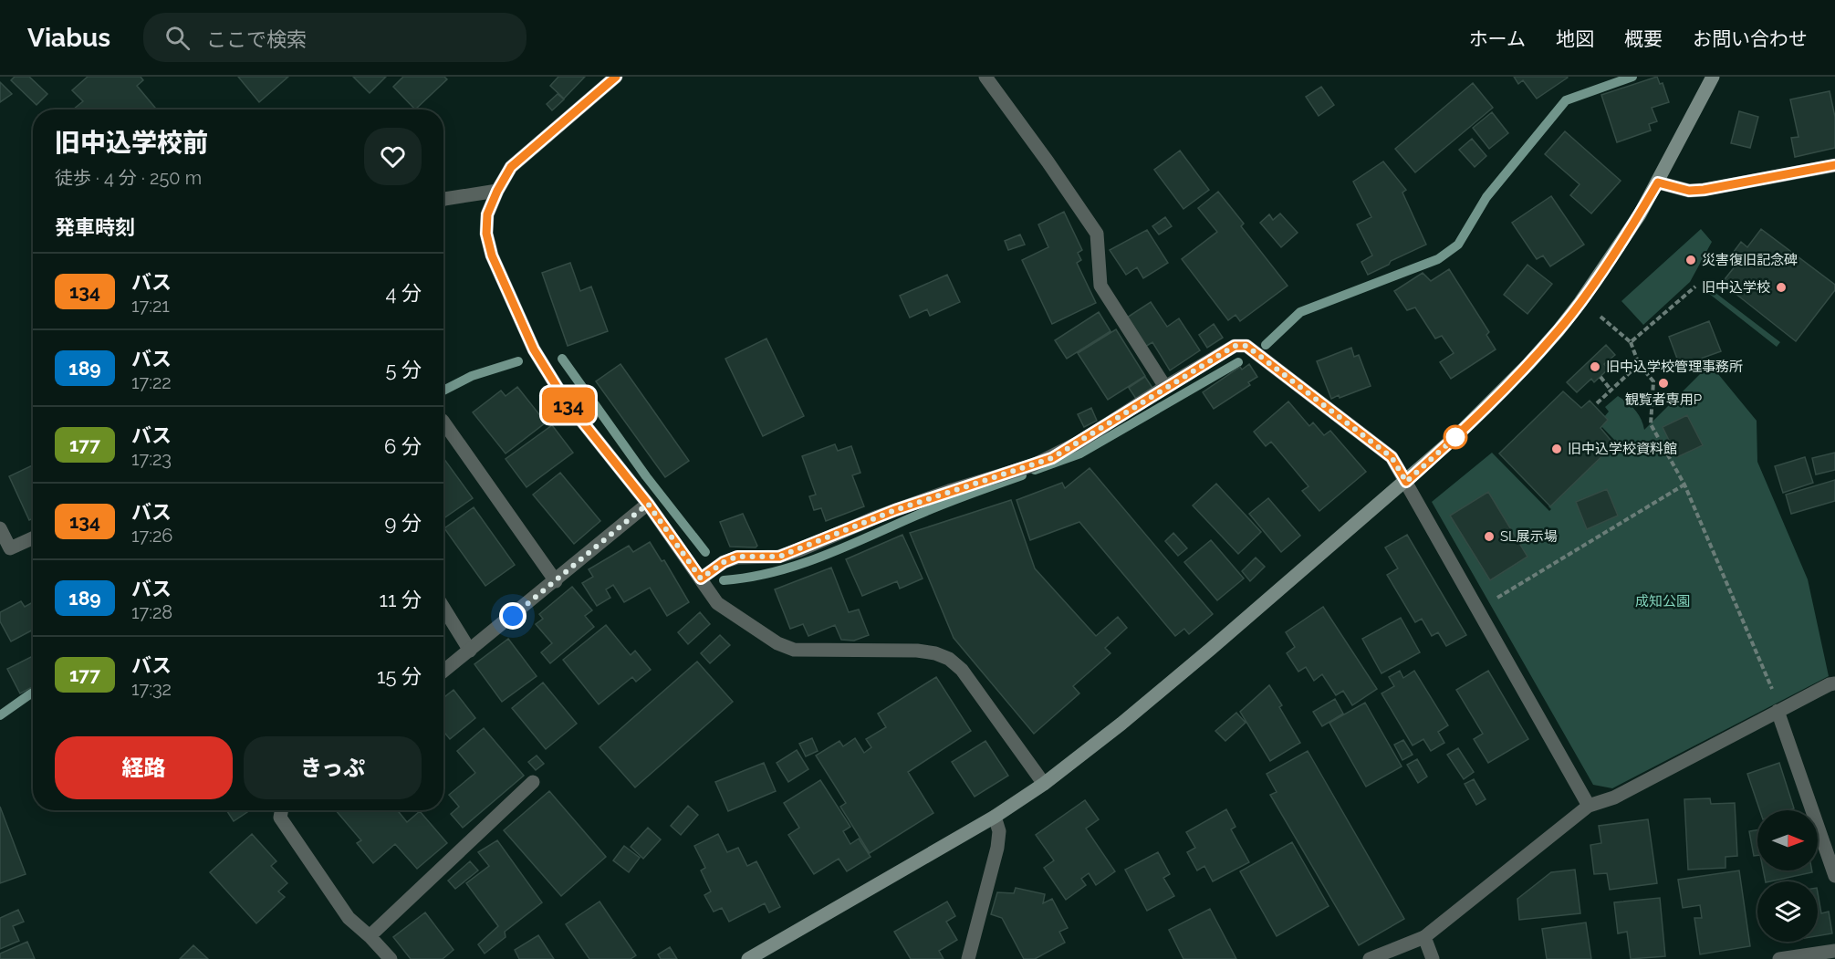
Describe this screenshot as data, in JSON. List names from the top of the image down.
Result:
{
  "parks": ["成知公園"],
  "places": [
    "災害復旧記念碑",
    "旧中込学校",
    "旧中込学校管理事務所",
    "観覧者専用P",
    "旧中込学校資料館",
    "SL展示場"
  ],
  "lines": ["bus line 134"],
  "north": "right",
  "page": {
    "header": "Viabus",
    "search": "ここで検索",
    "nav": [
      "ホーム",
      "地図",
      "概要",
      "お問い合わせ"
    ],
    "on_map": "134",
    "heading": [
      ["旧中込学校前", "徒歩 · 4 分 · 250 m"],
      "発車時刻"
    ],
    "list": [
      {
        "mark": "134",
        "name": "バス",
        "note": "17:21",
        "value": "4 分"
      },
      {
        "mark": "189",
        "name": "バス",
        "note": "17:22",
        "value": "5 分"
      },
      {
        "mark": "177",
        "name": "バス",
        "note": "17:23",
        "value": "6 分"
      },
      {
        "mark": "134",
        "name": "バス",
        "note": "17:26",
        "value": "9 分"
      },
      {
        "mark": "189",
        "name": "バス",
        "note": "17:28",
        "value": "11 分"
      },
      {
        "mark": "177",
        "name": "バス",
        "note": "17:32",
        "value": "15 分"
      }
    ],
    "buttons": ["経路", "きっぷ"]
  }
}
